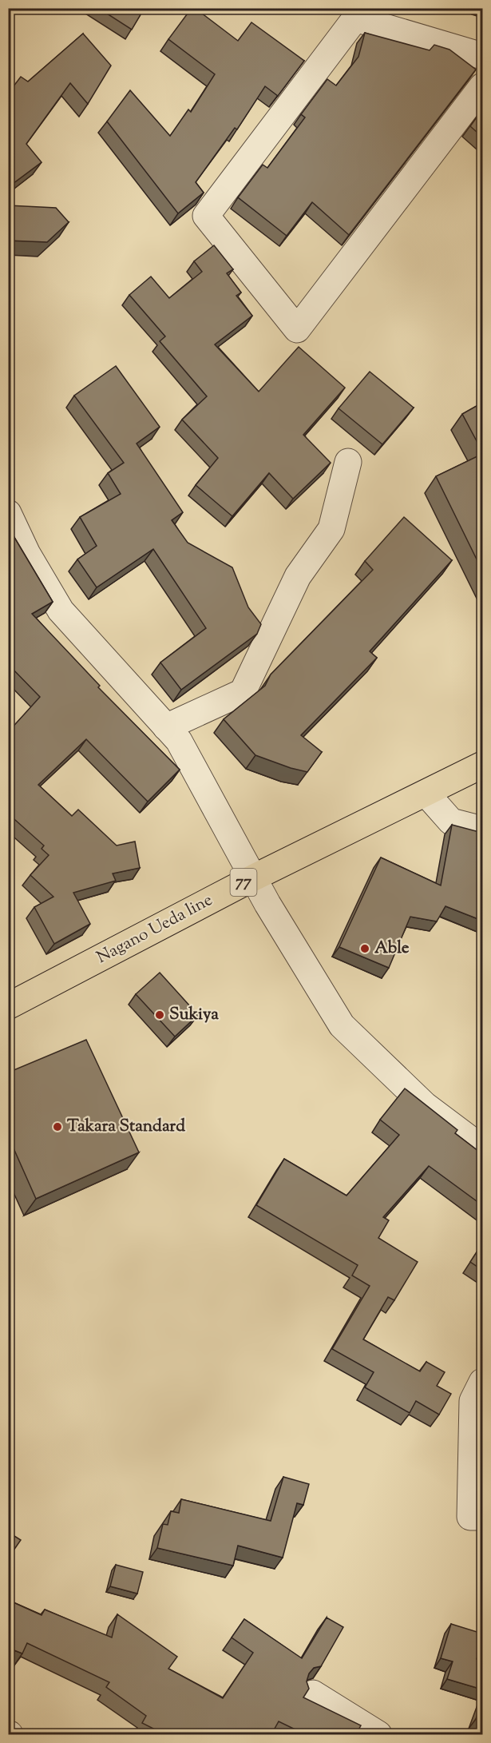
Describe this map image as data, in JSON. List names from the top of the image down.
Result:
{
  "streets": {
    "main road": ["77", "Nagano Ueda line"]
  },
  "places": ["Able", "Sukiya", "Takara Standard"]
}
